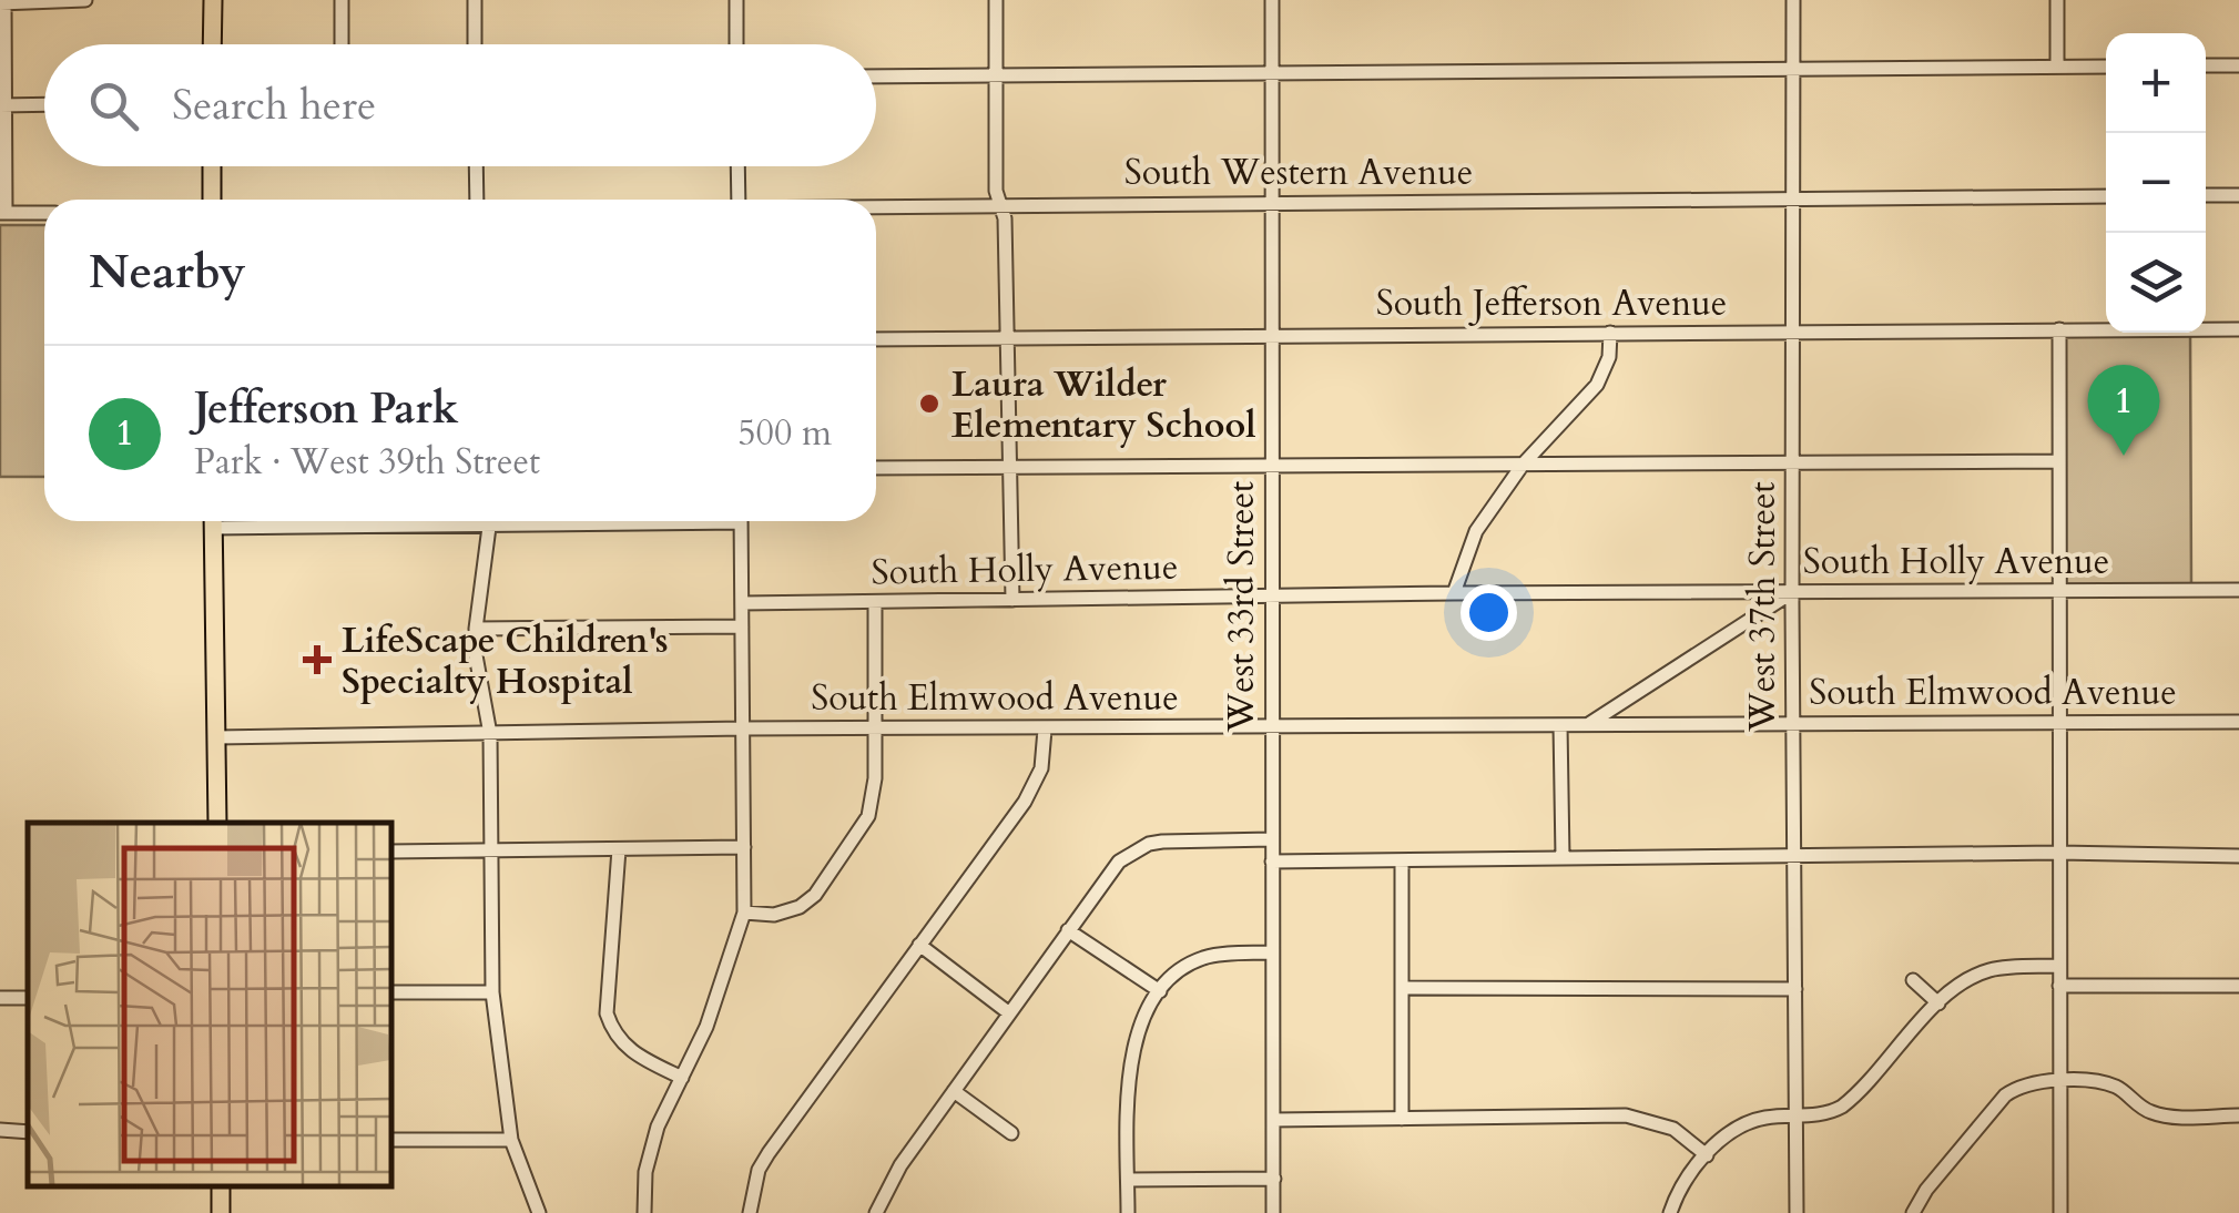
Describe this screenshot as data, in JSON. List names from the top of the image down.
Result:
{
  "streets": {
    "street": [
      "South Western Avenue",
      "South Jefferson Avenue",
      "South Holly Avenue",
      "West 33rd Street",
      "West 37th Street",
      "South Elmwood Avenue"
    ]
  },
  "crossings": [
    ["South Western Avenue", "West 33rd Street"],
    ["South Western Avenue", "West 37th Street"],
    ["South Jefferson Avenue", "West 33rd Street"],
    ["South Jefferson Avenue", "West 37th Street"],
    ["South Holly Avenue", "West 33rd Street"],
    ["South Holly Avenue", "West 37th Street"],
    ["West 33rd Street", "South Elmwood Avenue"],
    ["West 37th Street", "South Elmwood Avenue"]
  ],
  "places": {
    "other": ["Laura Wilder Elementary School"],
    "health": ["LifeScape Children's Specialty Hospital"]
  },
  "page": {
    "map_buttons": ["+", "−"],
    "search": "Search here",
    "heading": "Nearby",
    "list": [
      {
        "mark": "1",
        "name": "Jefferson Park",
        "note": "Park · West 39th Street",
        "value": "500 m"
      }
    ],
    "pins": "1"
  }
}
